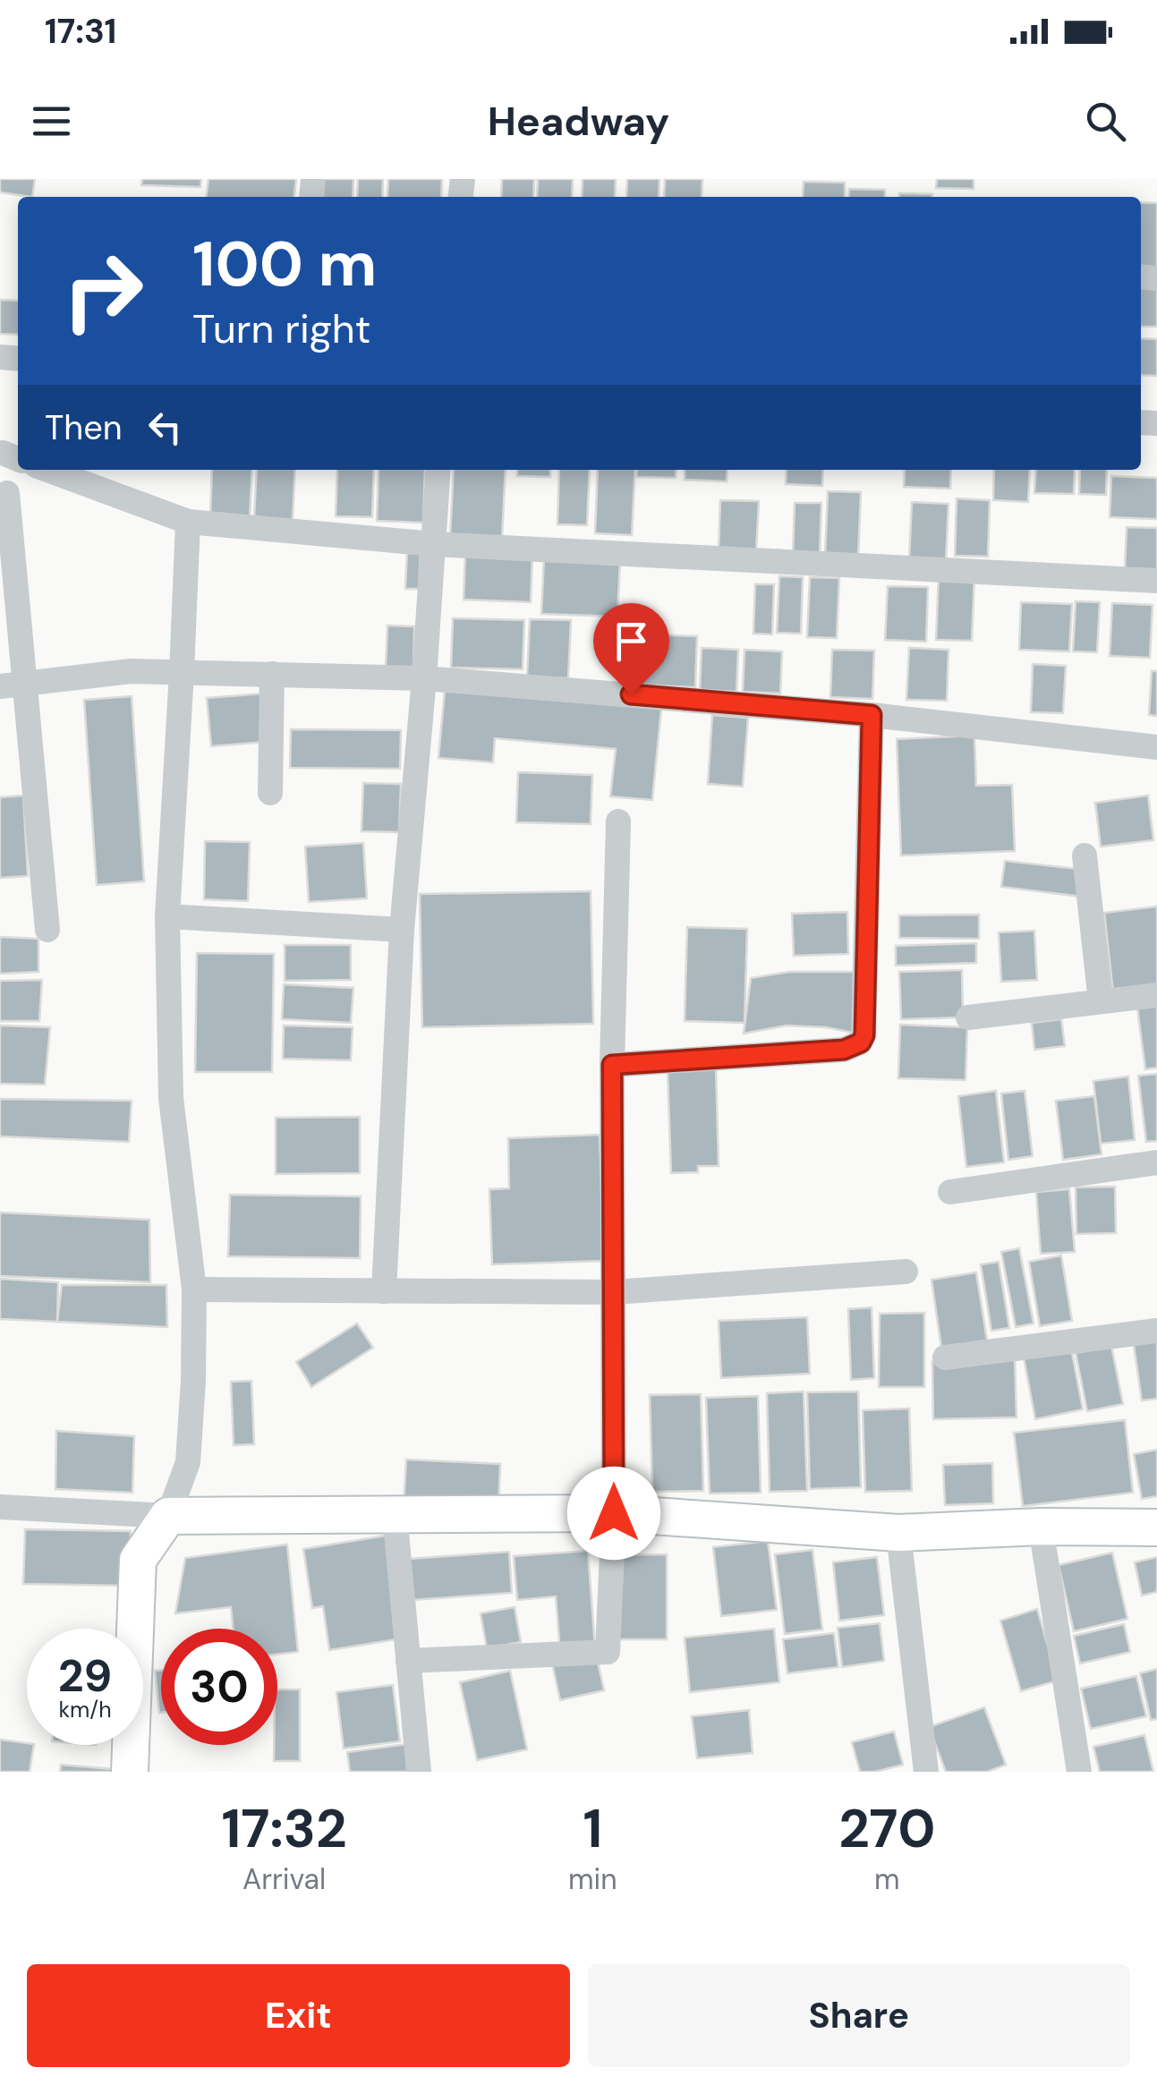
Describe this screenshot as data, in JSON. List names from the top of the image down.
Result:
{
  "page": {
    "status": "17:31",
    "header": "Headway",
    "turn": ["100 m", "Turn right"],
    "then": "Then",
    "speed": "29 km/h",
    "limit": "30",
    "eta": [
      "17:32",
      "Arrival",
      "1",
      "min",
      "270",
      "m"
    ],
    "buttons": ["Exit", "Share"]
  }
}
